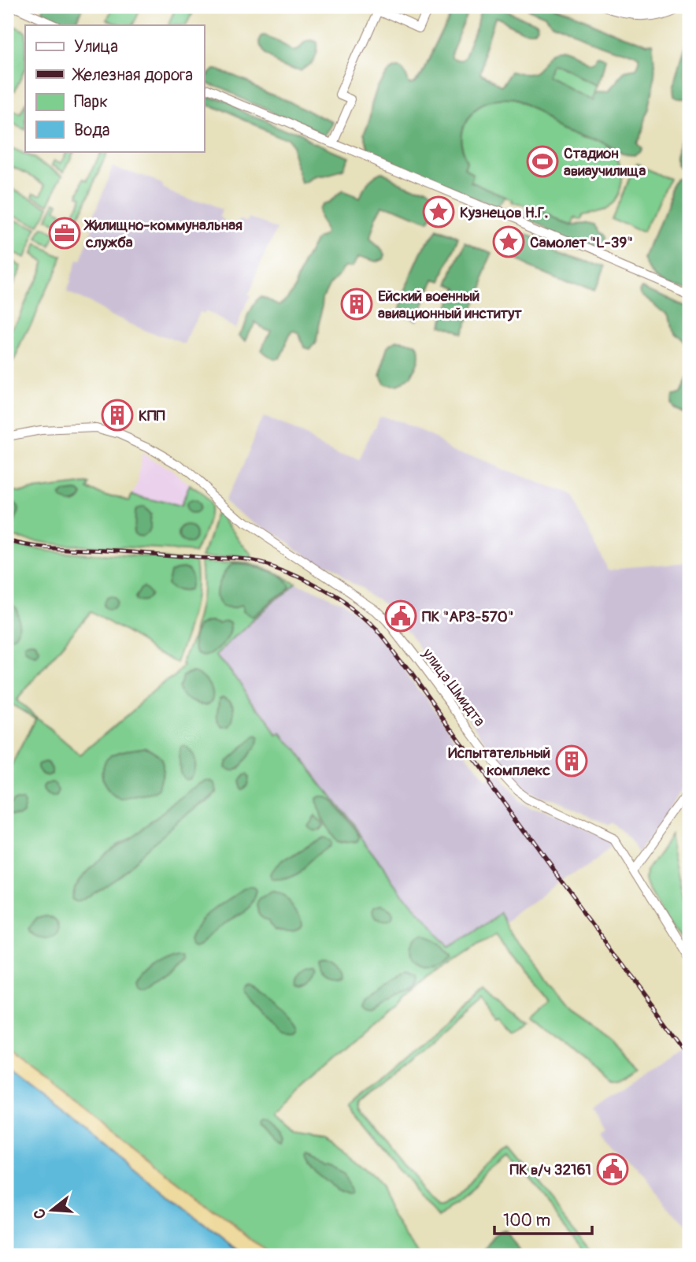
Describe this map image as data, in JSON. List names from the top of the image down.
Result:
{
  "streets": {
    "street": ["улица Шмидта"]
  },
  "places": {
    "sports": ["Стадион авиаучилища"],
    "place": ["Кузнецов Н.Г.", "Самолет \"L-39\""],
    "office": ["Жилищно-коммунальная служба"],
    "building": ["Ейский военный авиационный институт", "КПП", "Испытательный комплекс"],
    "public building": ["ПК \"АРЗ-570\"", "ПК в/ч 32161"]
  },
  "legend": [
    "Улица",
    "Железная дорога",
    "Парк",
    "Вода"
  ],
  "scale_bar": "100 m",
  "north": "left"
}
